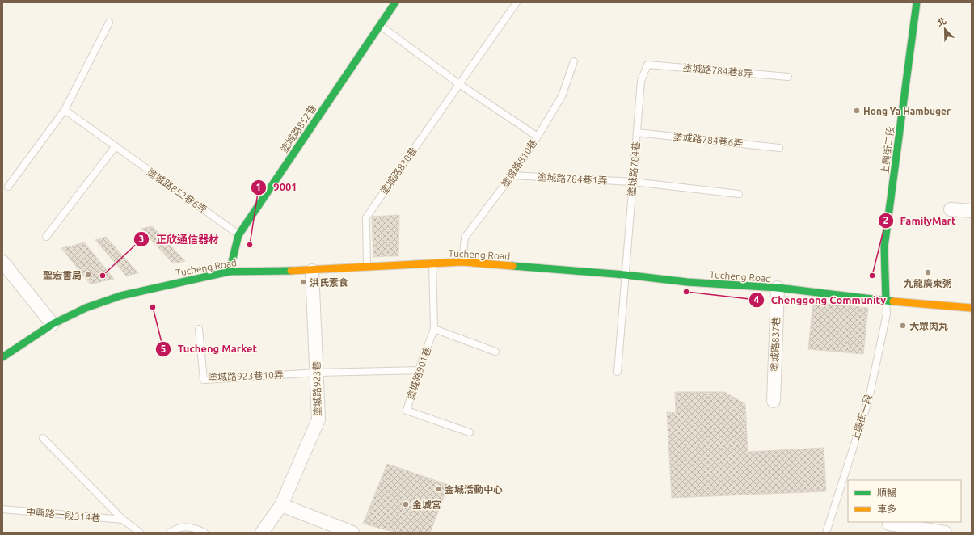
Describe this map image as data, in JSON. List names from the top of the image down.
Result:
{
  "streets": {
    "street": [
      "塗城路852巷",
      "上興街二段",
      "Tucheng Road",
      "塗城路837巷",
      "塗城路923巷"
    ],
    "lane": [
      "塗城路784巷8弄",
      "塗城路784巷6弄",
      "塗城路810巷",
      "塗城路784巷",
      "塗城路830巷",
      "塗城路784巷1弄",
      "塗城路852巷6弄",
      "塗城路901巷",
      "塗城路923巷10弄",
      "上興街一段",
      "中興路一段314巷"
    ]
  },
  "crossings": [
    ["塗城路784巷8弄", "塗城路784巷"],
    ["塗城路852巷", "塗城路852巷6弄"],
    ["塗城路852巷", "Tucheng Road"],
    ["塗城路784巷6弄", "塗城路784巷"],
    ["上興街二段", "Tucheng Road"],
    ["上興街二段", "上興街一段"],
    ["塗城路810巷", "塗城路784巷1弄"],
    ["塗城路810巷", "Tucheng Road"],
    ["塗城路784巷", "塗城路784巷1弄"],
    ["塗城路784巷", "Tucheng Road"],
    ["塗城路830巷", "Tucheng Road"],
    ["Tucheng Road", "塗城路837巷"],
    ["Tucheng Road", "塗城路901巷"],
    ["Tucheng Road", "塗城路923巷"],
    ["Tucheng Road", "上興街一段"],
    ["塗城路923巷10弄", "塗城路923巷"]
  ],
  "places": [
    "Hong Ya Hambuger",
    "9001",
    "九龍廣東粥",
    "聖宏書局",
    "正欣通信器材",
    "FamilyMart",
    "洪氏素食",
    "Chenggong Community",
    "Tucheng Market",
    "大眾肉丸",
    "金城活動中心",
    "金城宮"
  ],
  "legend": ["順暢", "車多"],
  "north": "top left"
}
